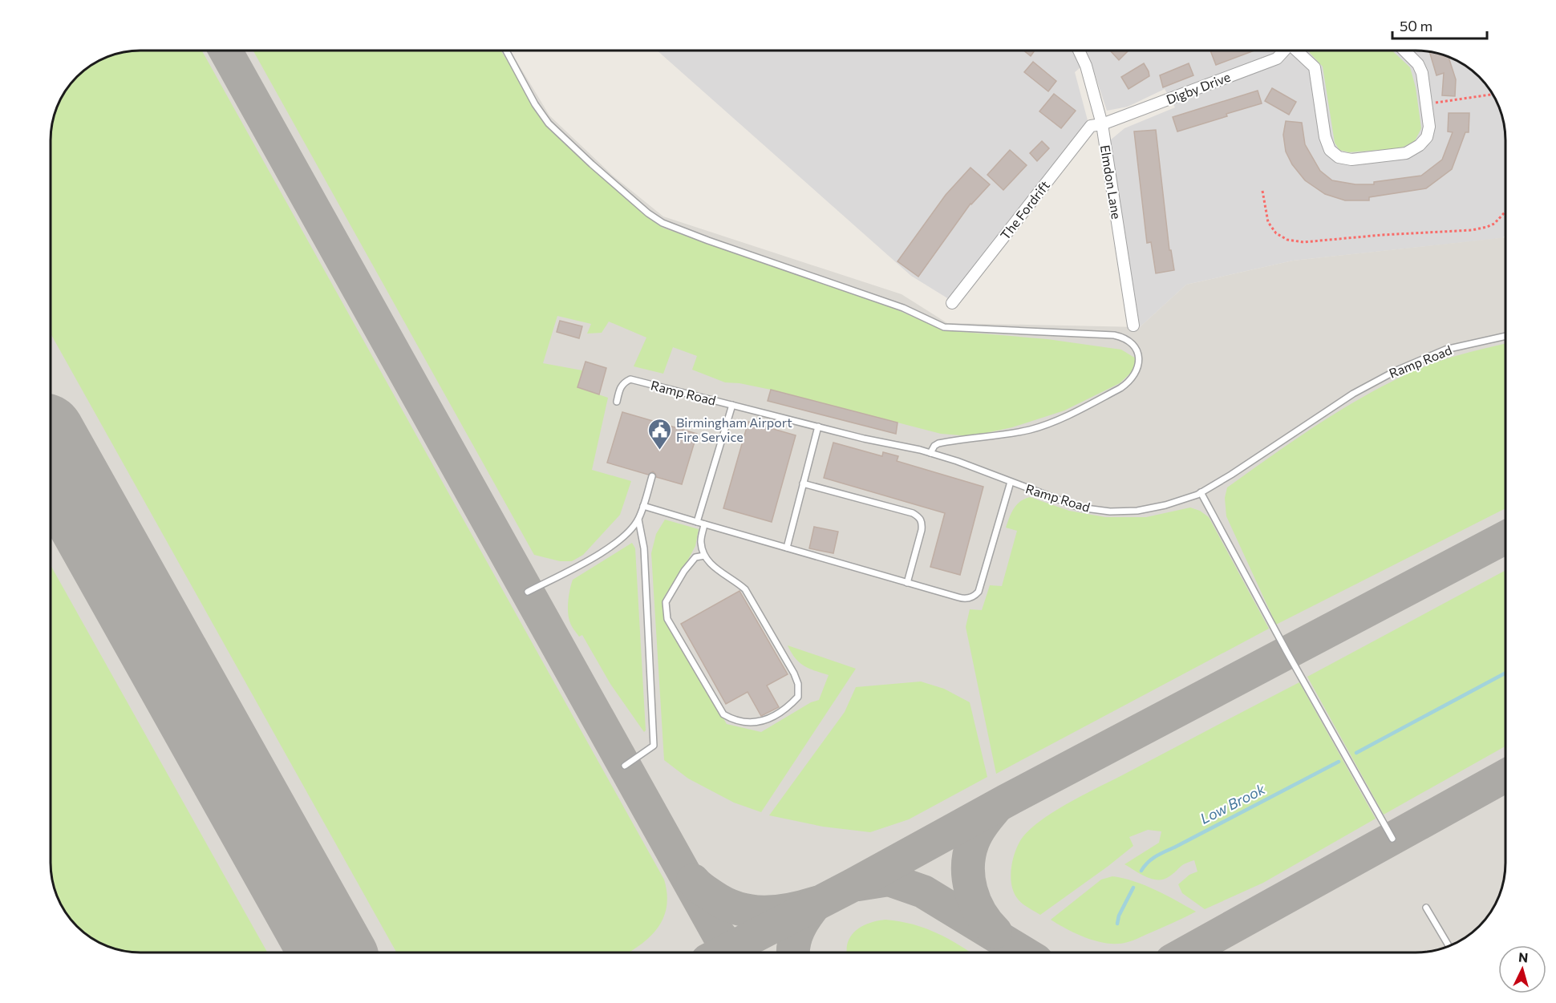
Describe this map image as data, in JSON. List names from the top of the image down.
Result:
{
  "streets": {
    "street": ["Digby Drive", "Elmdon Lane", "The Fordrift"],
    "lane": ["Ramp Road"]
  },
  "crossings": [
    ["Digby Drive", "Elmdon Lane"],
    ["Digby Drive", "The Fordrift"],
    ["Elmdon Lane", "The Fordrift"]
  ],
  "water": ["Low Brook"],
  "places": {
    "public building": ["Birmingham Airport Fire Service"]
  },
  "scale_bar": "50 m",
  "north": "top"
}
